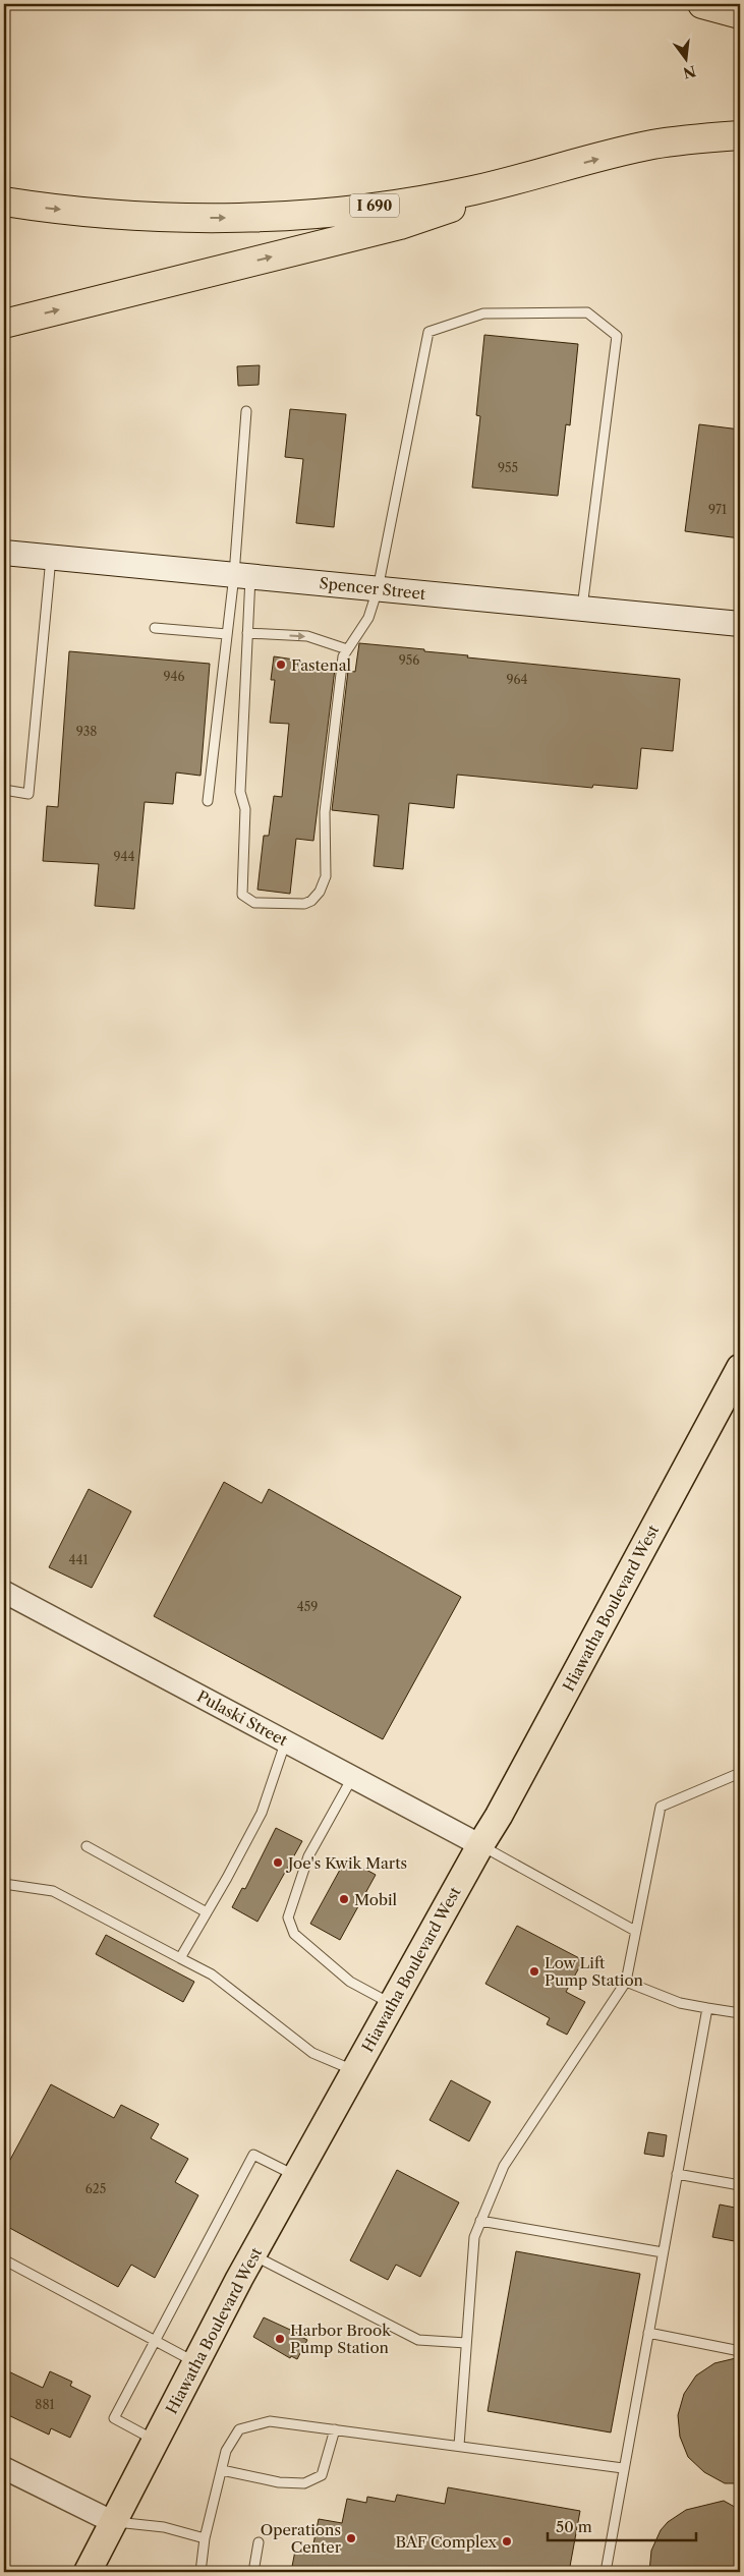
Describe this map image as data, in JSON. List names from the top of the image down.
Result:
{
  "streets": {
    "highway": ["I 690"],
    "main road": ["Spencer Street", "Hiawatha Boulevard West"],
    "street": ["Pulaski Street"]
  },
  "crossings": [
    ["Hiawatha Boulevard West", "Pulaski Street"]
  ],
  "places": [
    "Fastenal",
    "Joe's Kwik Marts",
    "Mobil",
    "Low Lift Pump Station",
    "Harbor Brook Pump Station",
    "Operations Center",
    "BAF Complex"
  ],
  "house_numbers": [
    "955",
    "971",
    "956",
    "946",
    "964",
    "938",
    "944",
    "441",
    "459",
    "625",
    "881"
  ],
  "scale_bar": "50 m",
  "north": "bottom"
}
